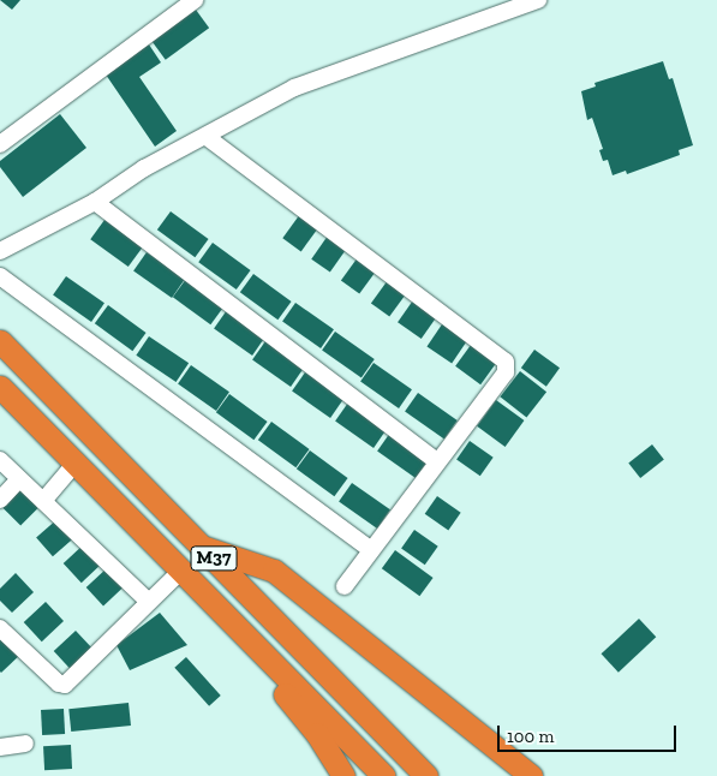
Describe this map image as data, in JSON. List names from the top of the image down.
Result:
{
  "streets": {
    "highway": ["M37"]
  },
  "scale_bar": "100 m"
}
